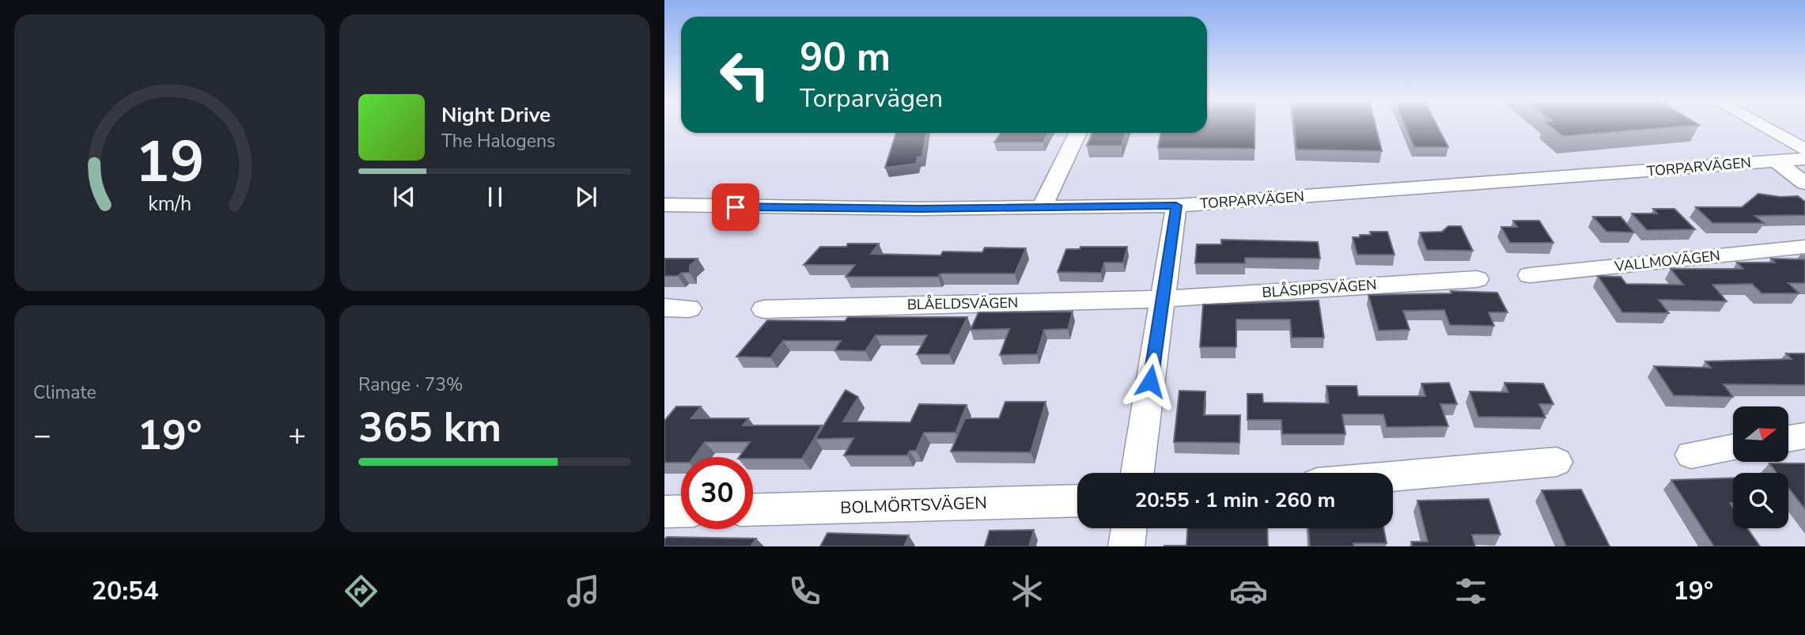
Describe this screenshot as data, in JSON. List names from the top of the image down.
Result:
{
  "streets": {
    "street": [
      "TORPARVÄGEN",
      "VALLMOVÄGEN",
      "BLÅSIPPSVÄGEN",
      "BLÅELDSVÄGEN",
      "BOLMÖRTSVÄGEN"
    ]
  },
  "crossings": [
    ["BLÅSIPPSVÄGEN", "BLÅELDSVÄGEN"]
  ],
  "north": "right",
  "page": {
    "turn": ["90 m", "Torparvägen"],
    "song": ["Night Drive", "The Halogens"],
    "tile": [
      "Climate",
      ["Range · 73%", "365 km"]
    ],
    "heat": ["−", "19°", "+"],
    "limit": "30",
    "trip": "20:55 · 1 min · 260 m",
    "tabs": ["20:54", "19°"],
    "gauge": ["19", "km/h"]
  }
}
